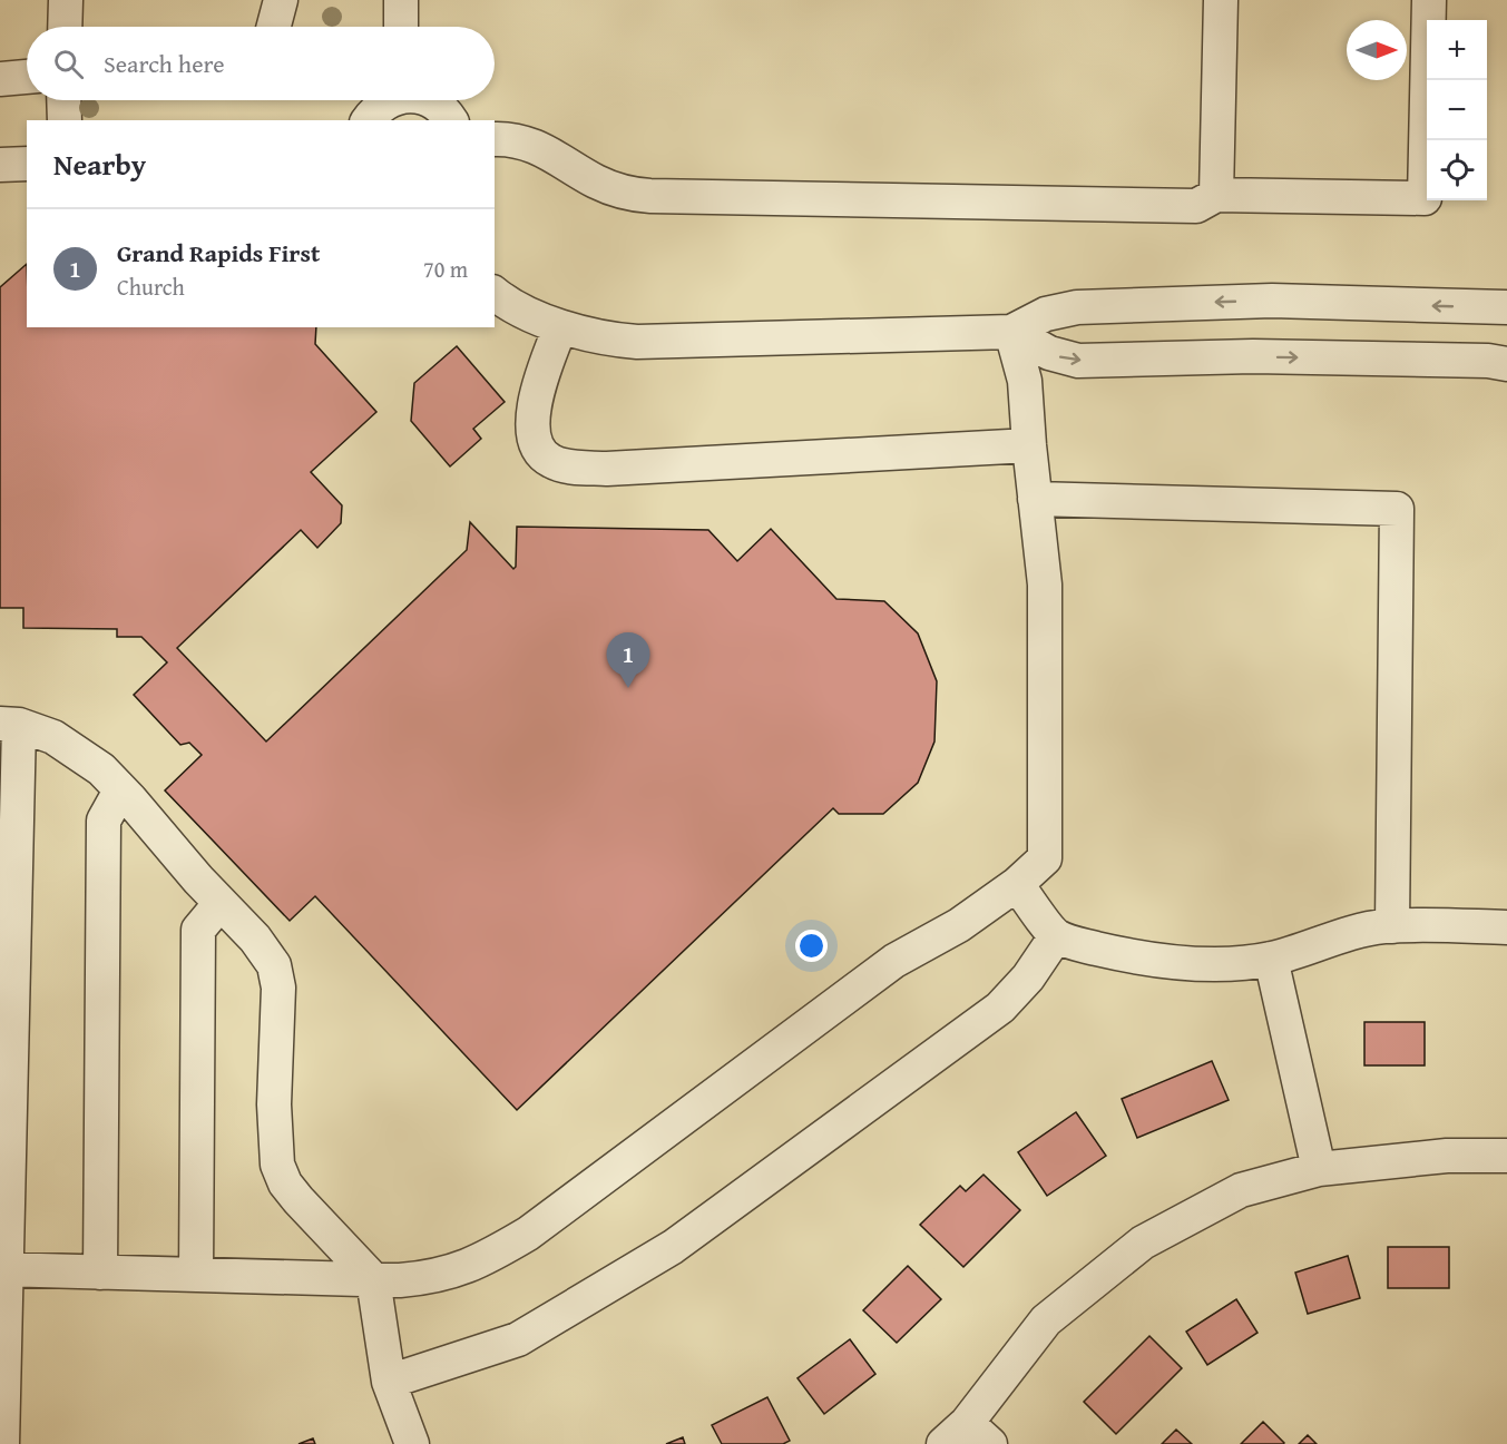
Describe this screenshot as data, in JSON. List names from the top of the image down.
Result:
{
  "north": "right",
  "page": {
    "map_buttons": ["+", "−"],
    "search": "Search here",
    "heading": "Nearby",
    "list": [
      {
        "mark": "1",
        "name": "Grand Rapids First",
        "note": "Church",
        "value": "70 m"
      }
    ],
    "pins": "1"
  }
}
